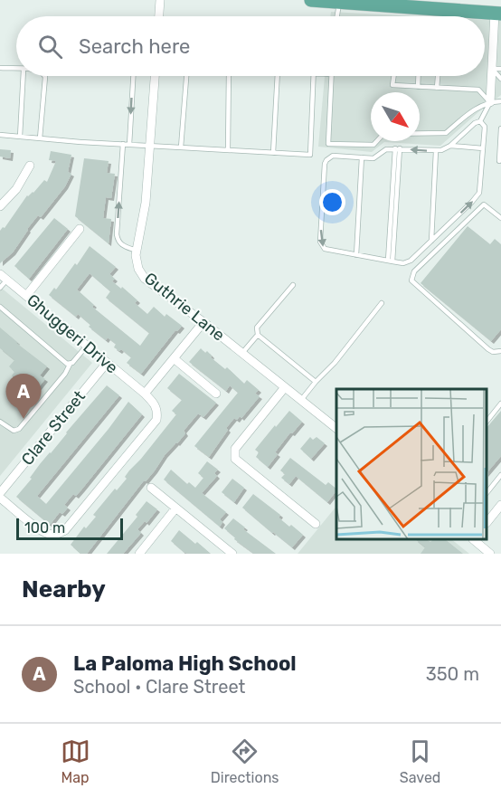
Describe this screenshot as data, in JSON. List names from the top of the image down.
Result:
{
  "streets": {
    "street": ["Guthrie Lane", "Ghuggeri Drive", "Clare Street"]
  },
  "crossings": [
    ["Ghuggeri Drive", "Clare Street"]
  ],
  "scale_bar": "100 m",
  "north": "bottom right",
  "page": {
    "search": "Search here",
    "pins": "A",
    "scale": "100 m",
    "heading": "Nearby",
    "list": [
      {
        "mark": "A",
        "name": "La Paloma High School",
        "note": "School · Clare Street",
        "value": "350 m"
      }
    ],
    "nav": ["Map", "Directions", "Saved"]
  }
}
